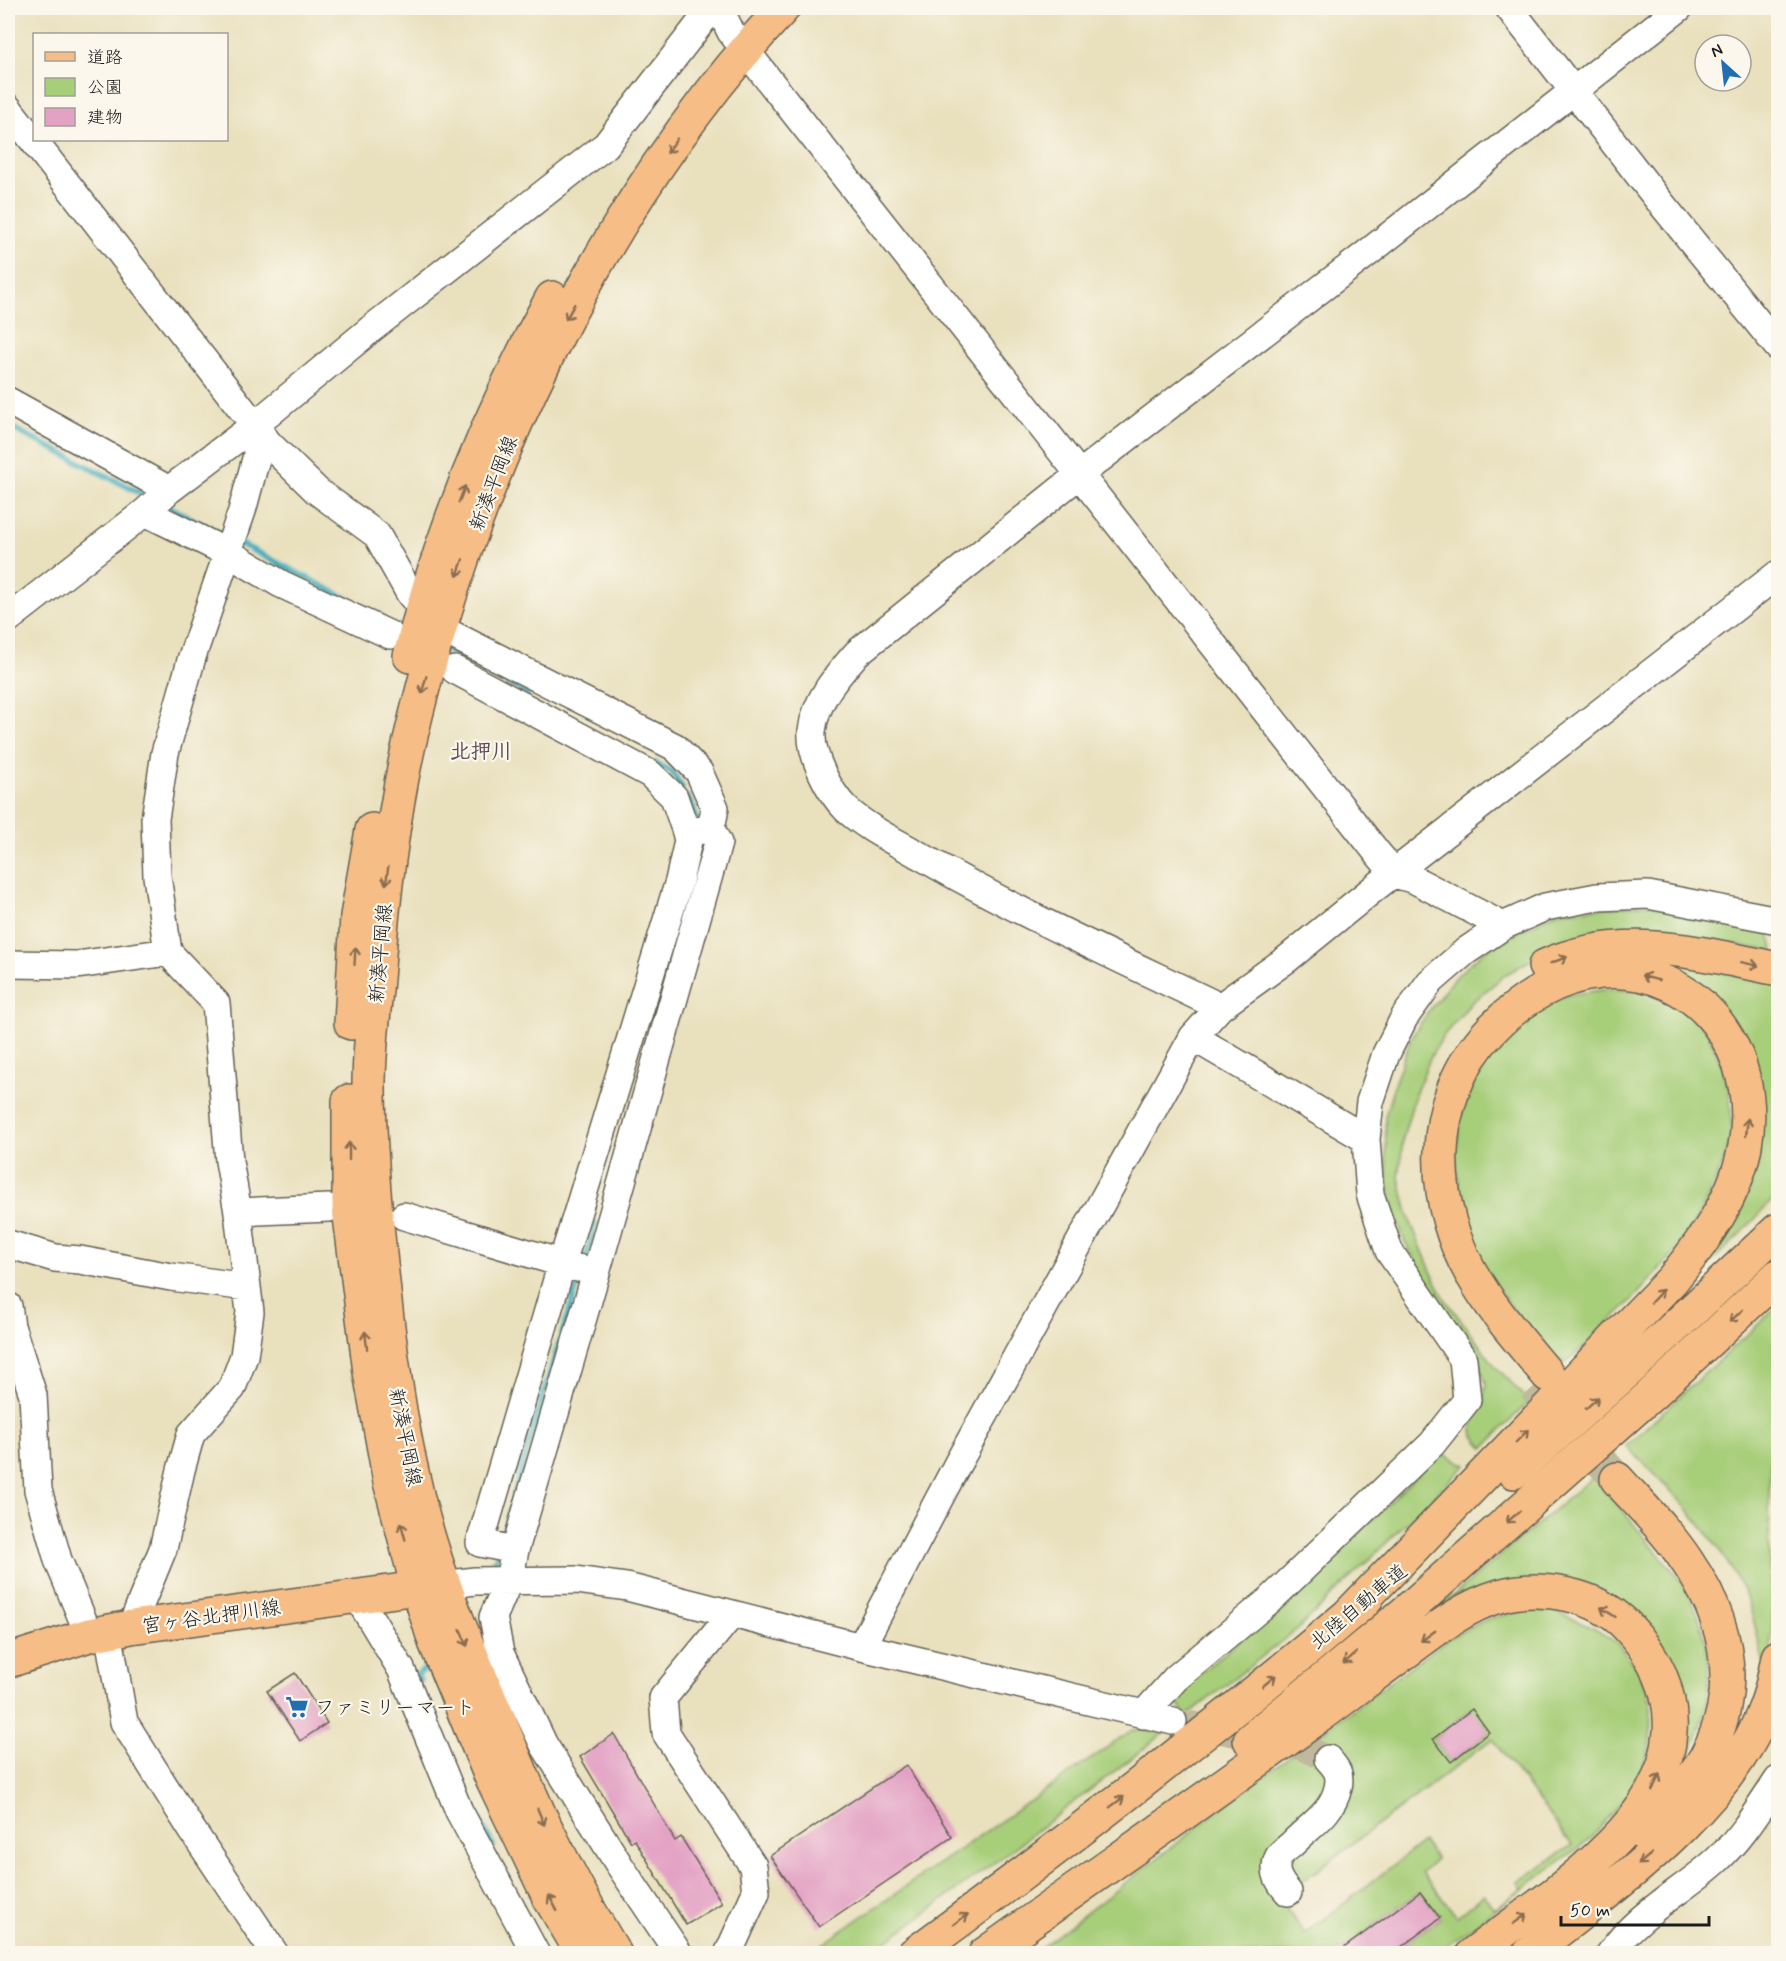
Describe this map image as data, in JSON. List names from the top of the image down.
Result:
{
  "streets": {
    "main road": ["新湊平岡線", "北陸自動車道", "宮ヶ谷北押川線"]
  },
  "crossings": [
    ["新湊平岡線", "宮ヶ谷北押川線"]
  ],
  "districts": ["北押川"],
  "places": {
    "supermarket": ["ファミリーマート"]
  },
  "legend": ["道路", "公園", "建物"],
  "scale_bar": "50 m",
  "north": "top left"
}
